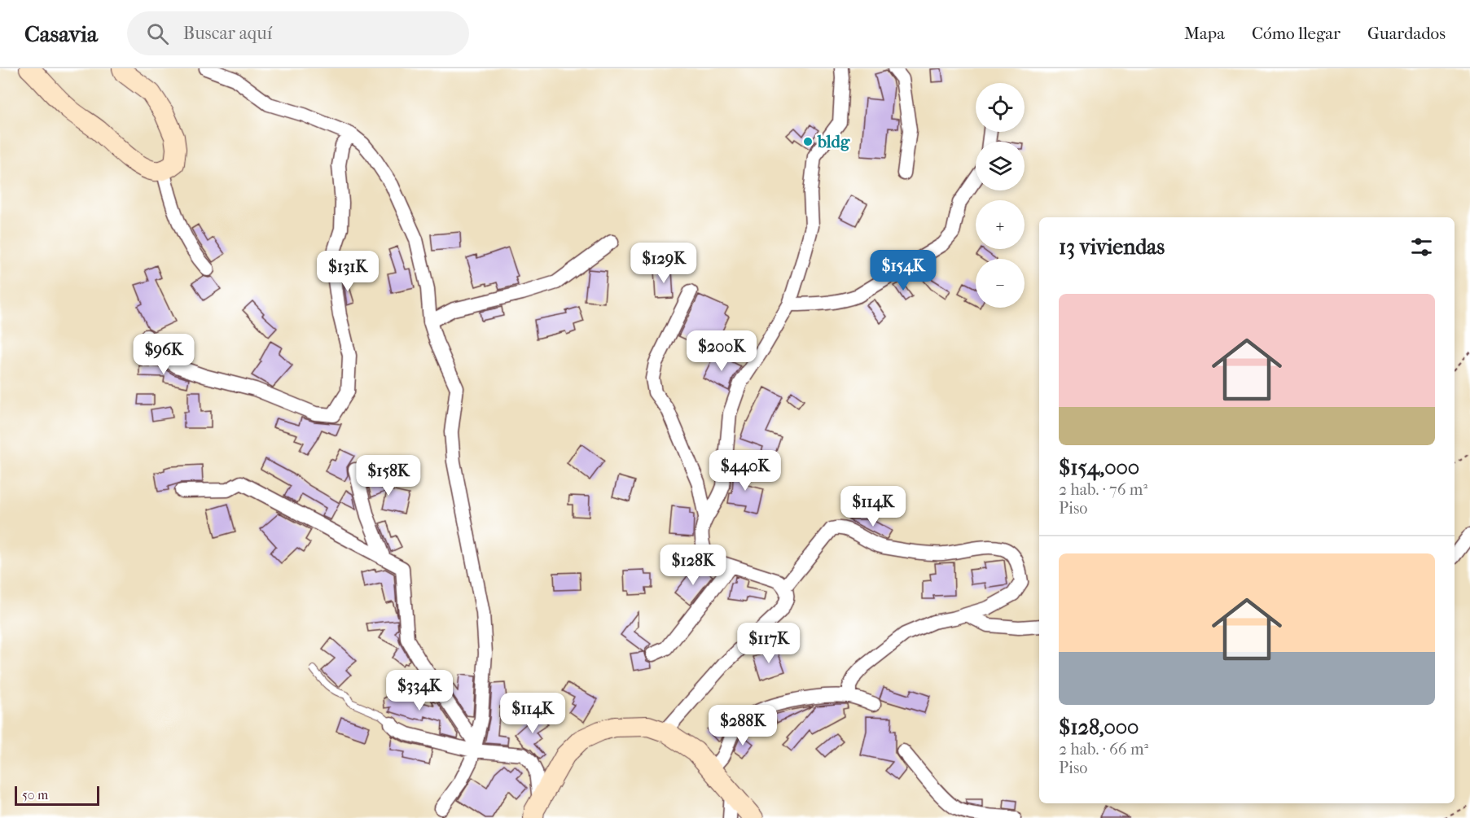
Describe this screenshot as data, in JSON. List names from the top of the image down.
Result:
{
  "places": ["bldg"],
  "scale_bar": "50 m",
  "page": {
    "header": "Casavia",
    "search": "Buscar aquí",
    "nav": ["Mapa", "Cómo llegar", "Guardados"],
    "map_buttons": ["+", "−"],
    "heading": "13 viviendas",
    "price": [
      "$129K",
      "$154K",
      "$131K",
      "$200K",
      "$96K",
      "$440K",
      "$158K",
      "$114K",
      "$128K",
      "$117K",
      "$334K",
      "$114K",
      "$288K"
    ],
    "list": [
      {
        "name": "$154,000",
        "note": "2 hab. · 76 m² · Piso"
      },
      {
        "name": "$128,000",
        "note": "2 hab. · 66 m² · Piso"
      }
    ],
    "scale": "50 m"
  }
}
